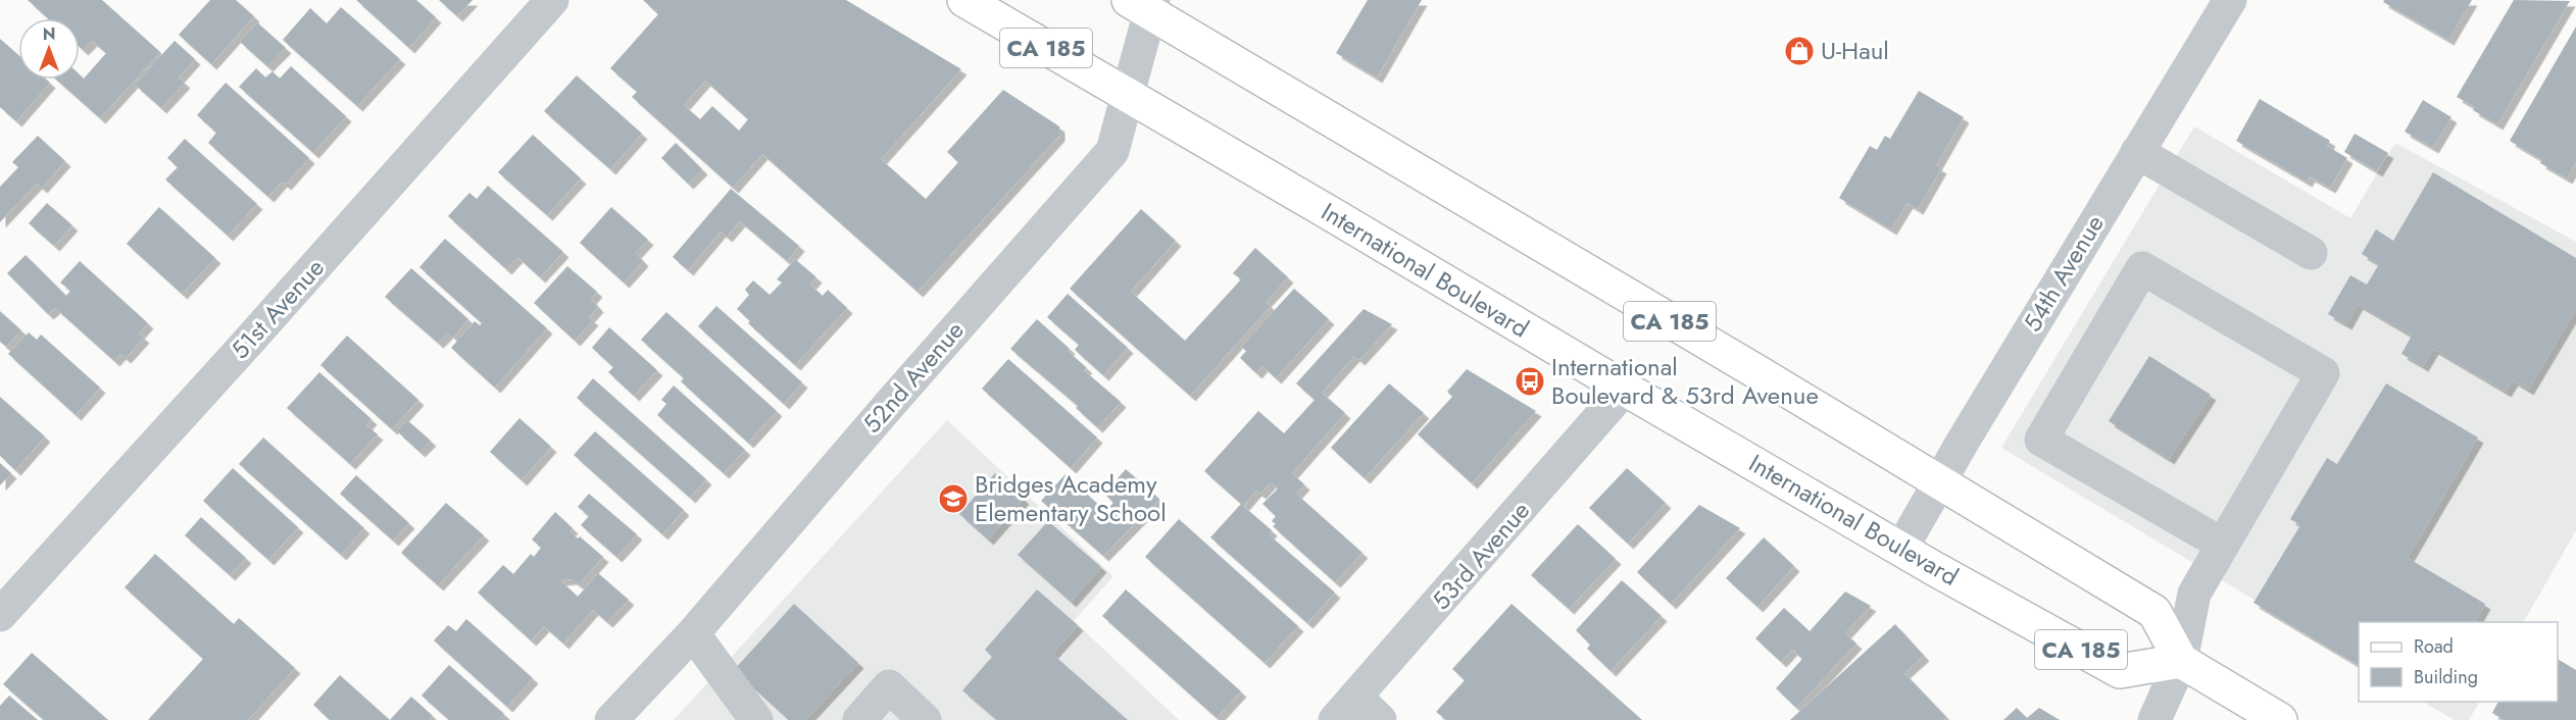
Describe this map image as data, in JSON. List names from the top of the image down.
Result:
{
  "streets": {
    "main road": ["CA 185", "International Boulevard"],
    "street": [
      "54th Avenue",
      "51st Avenue",
      "52nd Avenue",
      "53rd Avenue"
    ]
  },
  "crossings": [
    ["CA 185", "International Boulevard"],
    ["CA 185", "54th Avenue"],
    ["CA 185", "52nd Avenue"],
    ["International Boulevard", "54th Avenue"],
    ["International Boulevard", "52nd Avenue"],
    ["International Boulevard", "53rd Avenue"]
  ],
  "places": {
    "shop": ["U-Haul"],
    "bus stop": ["International Boulevard & 53rd Avenue"],
    "school or university": ["Bridges Academy Elementary School"]
  },
  "legend": ["Road", "Building"],
  "north": "top"
}
